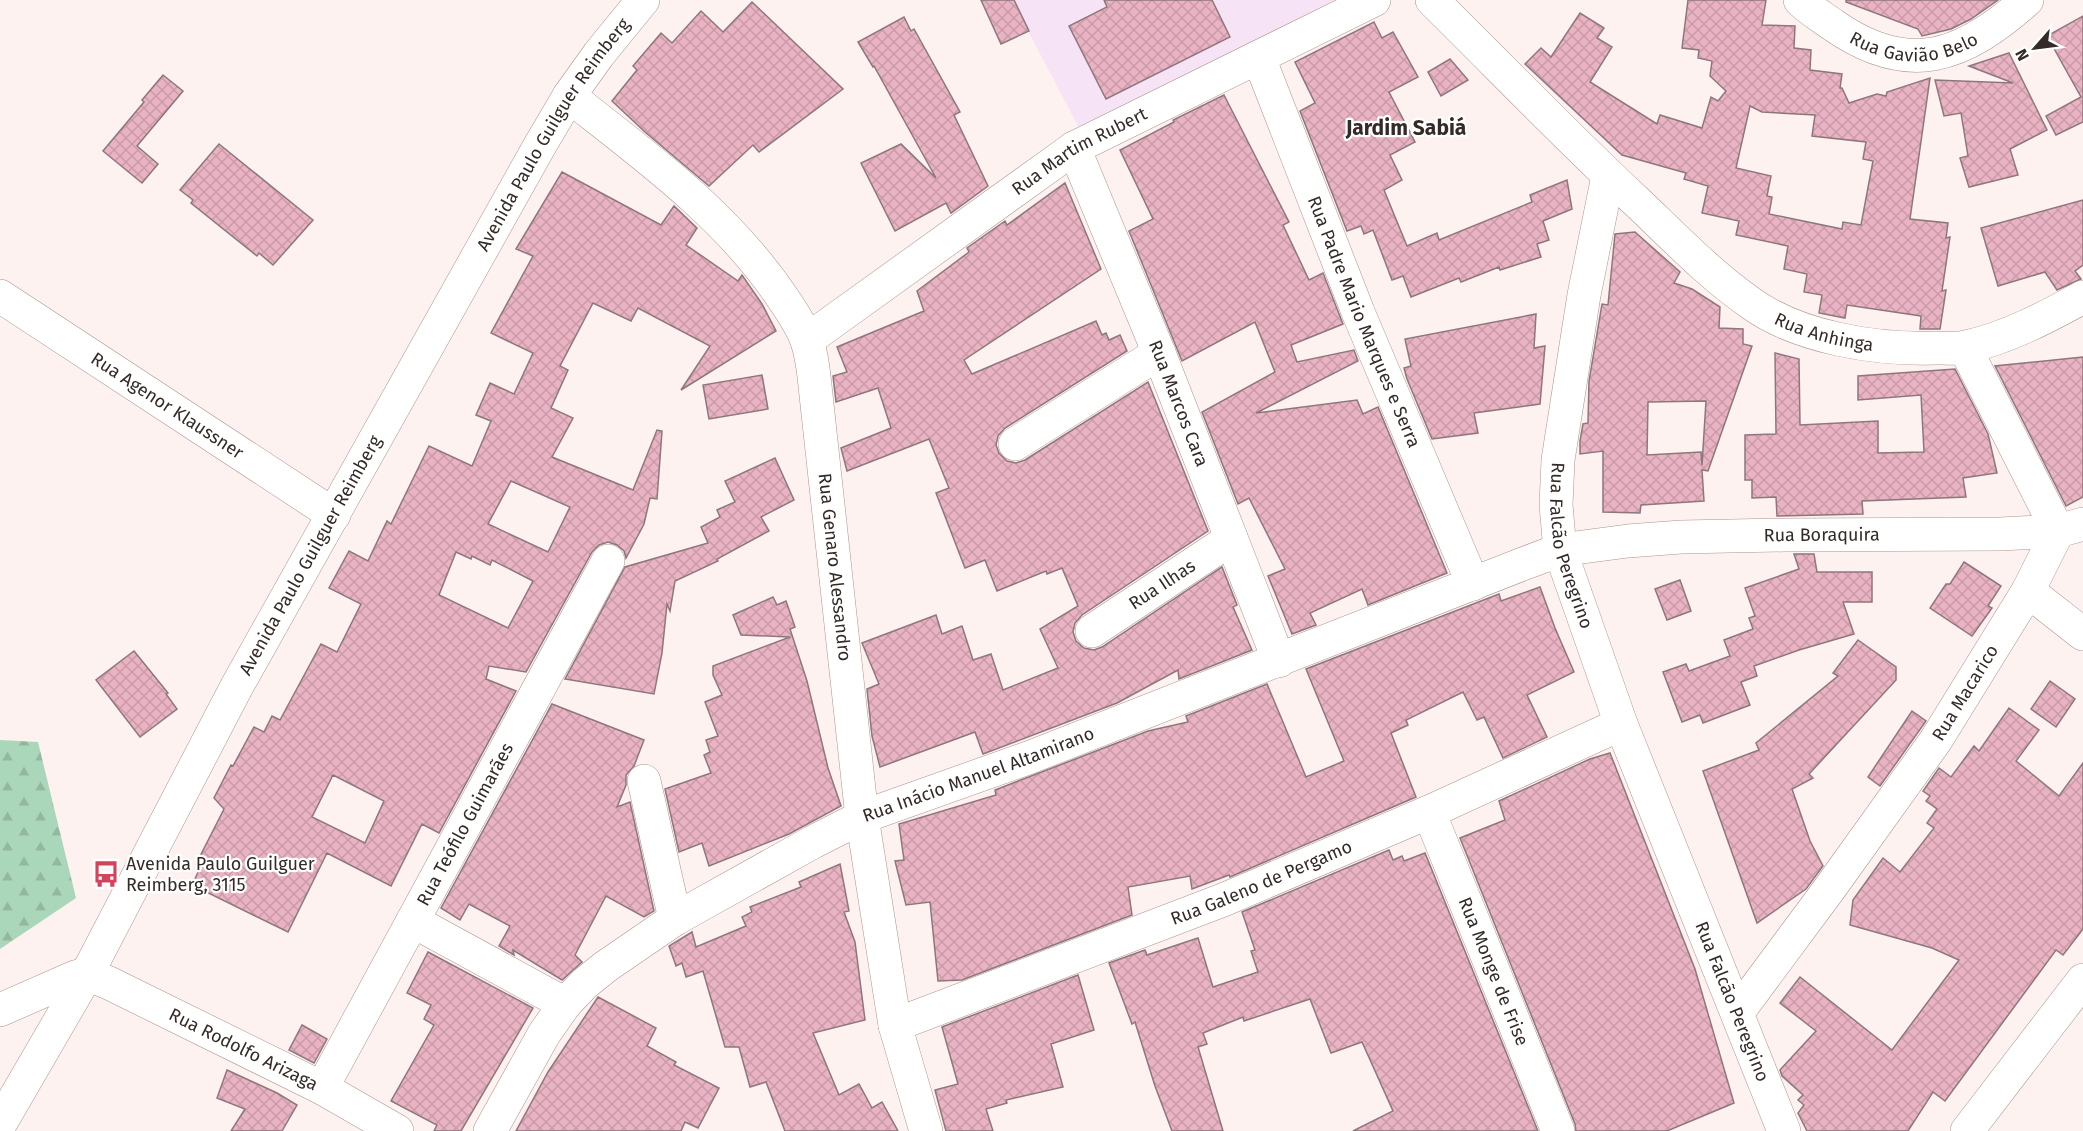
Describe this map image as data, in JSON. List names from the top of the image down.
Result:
{
  "streets": {
    "street": [
      "Rua Gavião Belo",
      "Avenida Paulo Guilguer Reimberg",
      "Rua Martim Rubert",
      "Rua Padre Mario Marques e Serra",
      "Rua Anhinga",
      "Rua Marcos Cara",
      "Rua Agenor Klaussner",
      "Rua Boraquira",
      "Rua Falcão Peregrino",
      "Rua Genaro Alessandro",
      "Rua Ilhas",
      "Rua Macarico",
      "Rua Inácio Manuel Altamirano",
      "Rua Teófilo Guimarães",
      "Rua Galeno de Pergamo",
      "Rua Monge de Frise",
      "Rua Rodolfo Arizaga"
    ]
  },
  "crossings": [
    ["Avenida Paulo Guilguer Reimberg", "Rua Agenor Klaussner"],
    ["Avenida Paulo Guilguer Reimberg", "Rua Genaro Alessandro"],
    ["Avenida Paulo Guilguer Reimberg", "Rua Rodolfo Arizaga"],
    ["Rua Martim Rubert", "Rua Padre Mario Marques e Serra"],
    ["Rua Martim Rubert", "Rua Marcos Cara"],
    ["Rua Martim Rubert", "Rua Genaro Alessandro"],
    ["Rua Padre Mario Marques e Serra", "Rua Inácio Manuel Altamirano"],
    ["Rua Anhinga", "Rua Falcão Peregrino"],
    ["Rua Marcos Cara", "Rua Ilhas"],
    ["Rua Marcos Cara", "Rua Inácio Manuel Altamirano"],
    ["Rua Boraquira", "Rua Falcão Peregrino"],
    ["Rua Boraquira", "Rua Macarico"],
    ["Rua Boraquira", "Rua Inácio Manuel Altamirano"],
    ["Rua Falcão Peregrino", "Rua Macarico"],
    ["Rua Falcão Peregrino", "Rua Inácio Manuel Altamirano"],
    ["Rua Falcão Peregrino", "Rua Galeno de Pergamo"],
    ["Rua Genaro Alessandro", "Rua Inácio Manuel Altamirano"],
    ["Rua Genaro Alessandro", "Rua Galeno de Pergamo"],
    ["Rua Teófilo Guimarães", "Rua Rodolfo Arizaga"],
    ["Rua Galeno de Pergamo", "Rua Monge de Frise"]
  ],
  "districts": ["Jardim Sabiá"],
  "places": {
    "bus stop": ["Avenida Paulo Guilguer Reimberg, 3115"]
  },
  "north": "bottom left"
}
